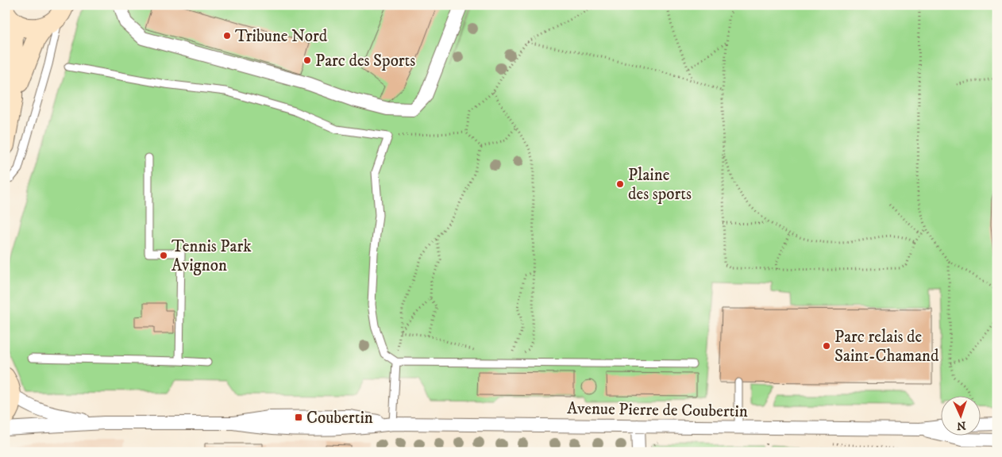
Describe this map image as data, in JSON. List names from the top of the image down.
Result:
{
  "streets": {
    "street": ["Avenue Pierre de Coubertin"]
  },
  "places": {
    "other": [
      "Tribune Nord",
      "Parc des Sports",
      "Plaine des sports",
      "Tennis Park Avignon",
      "Parc relais de Saint-Chamand"
    ],
    "transit": ["Coubertin"]
  },
  "north": "bottom"
}
